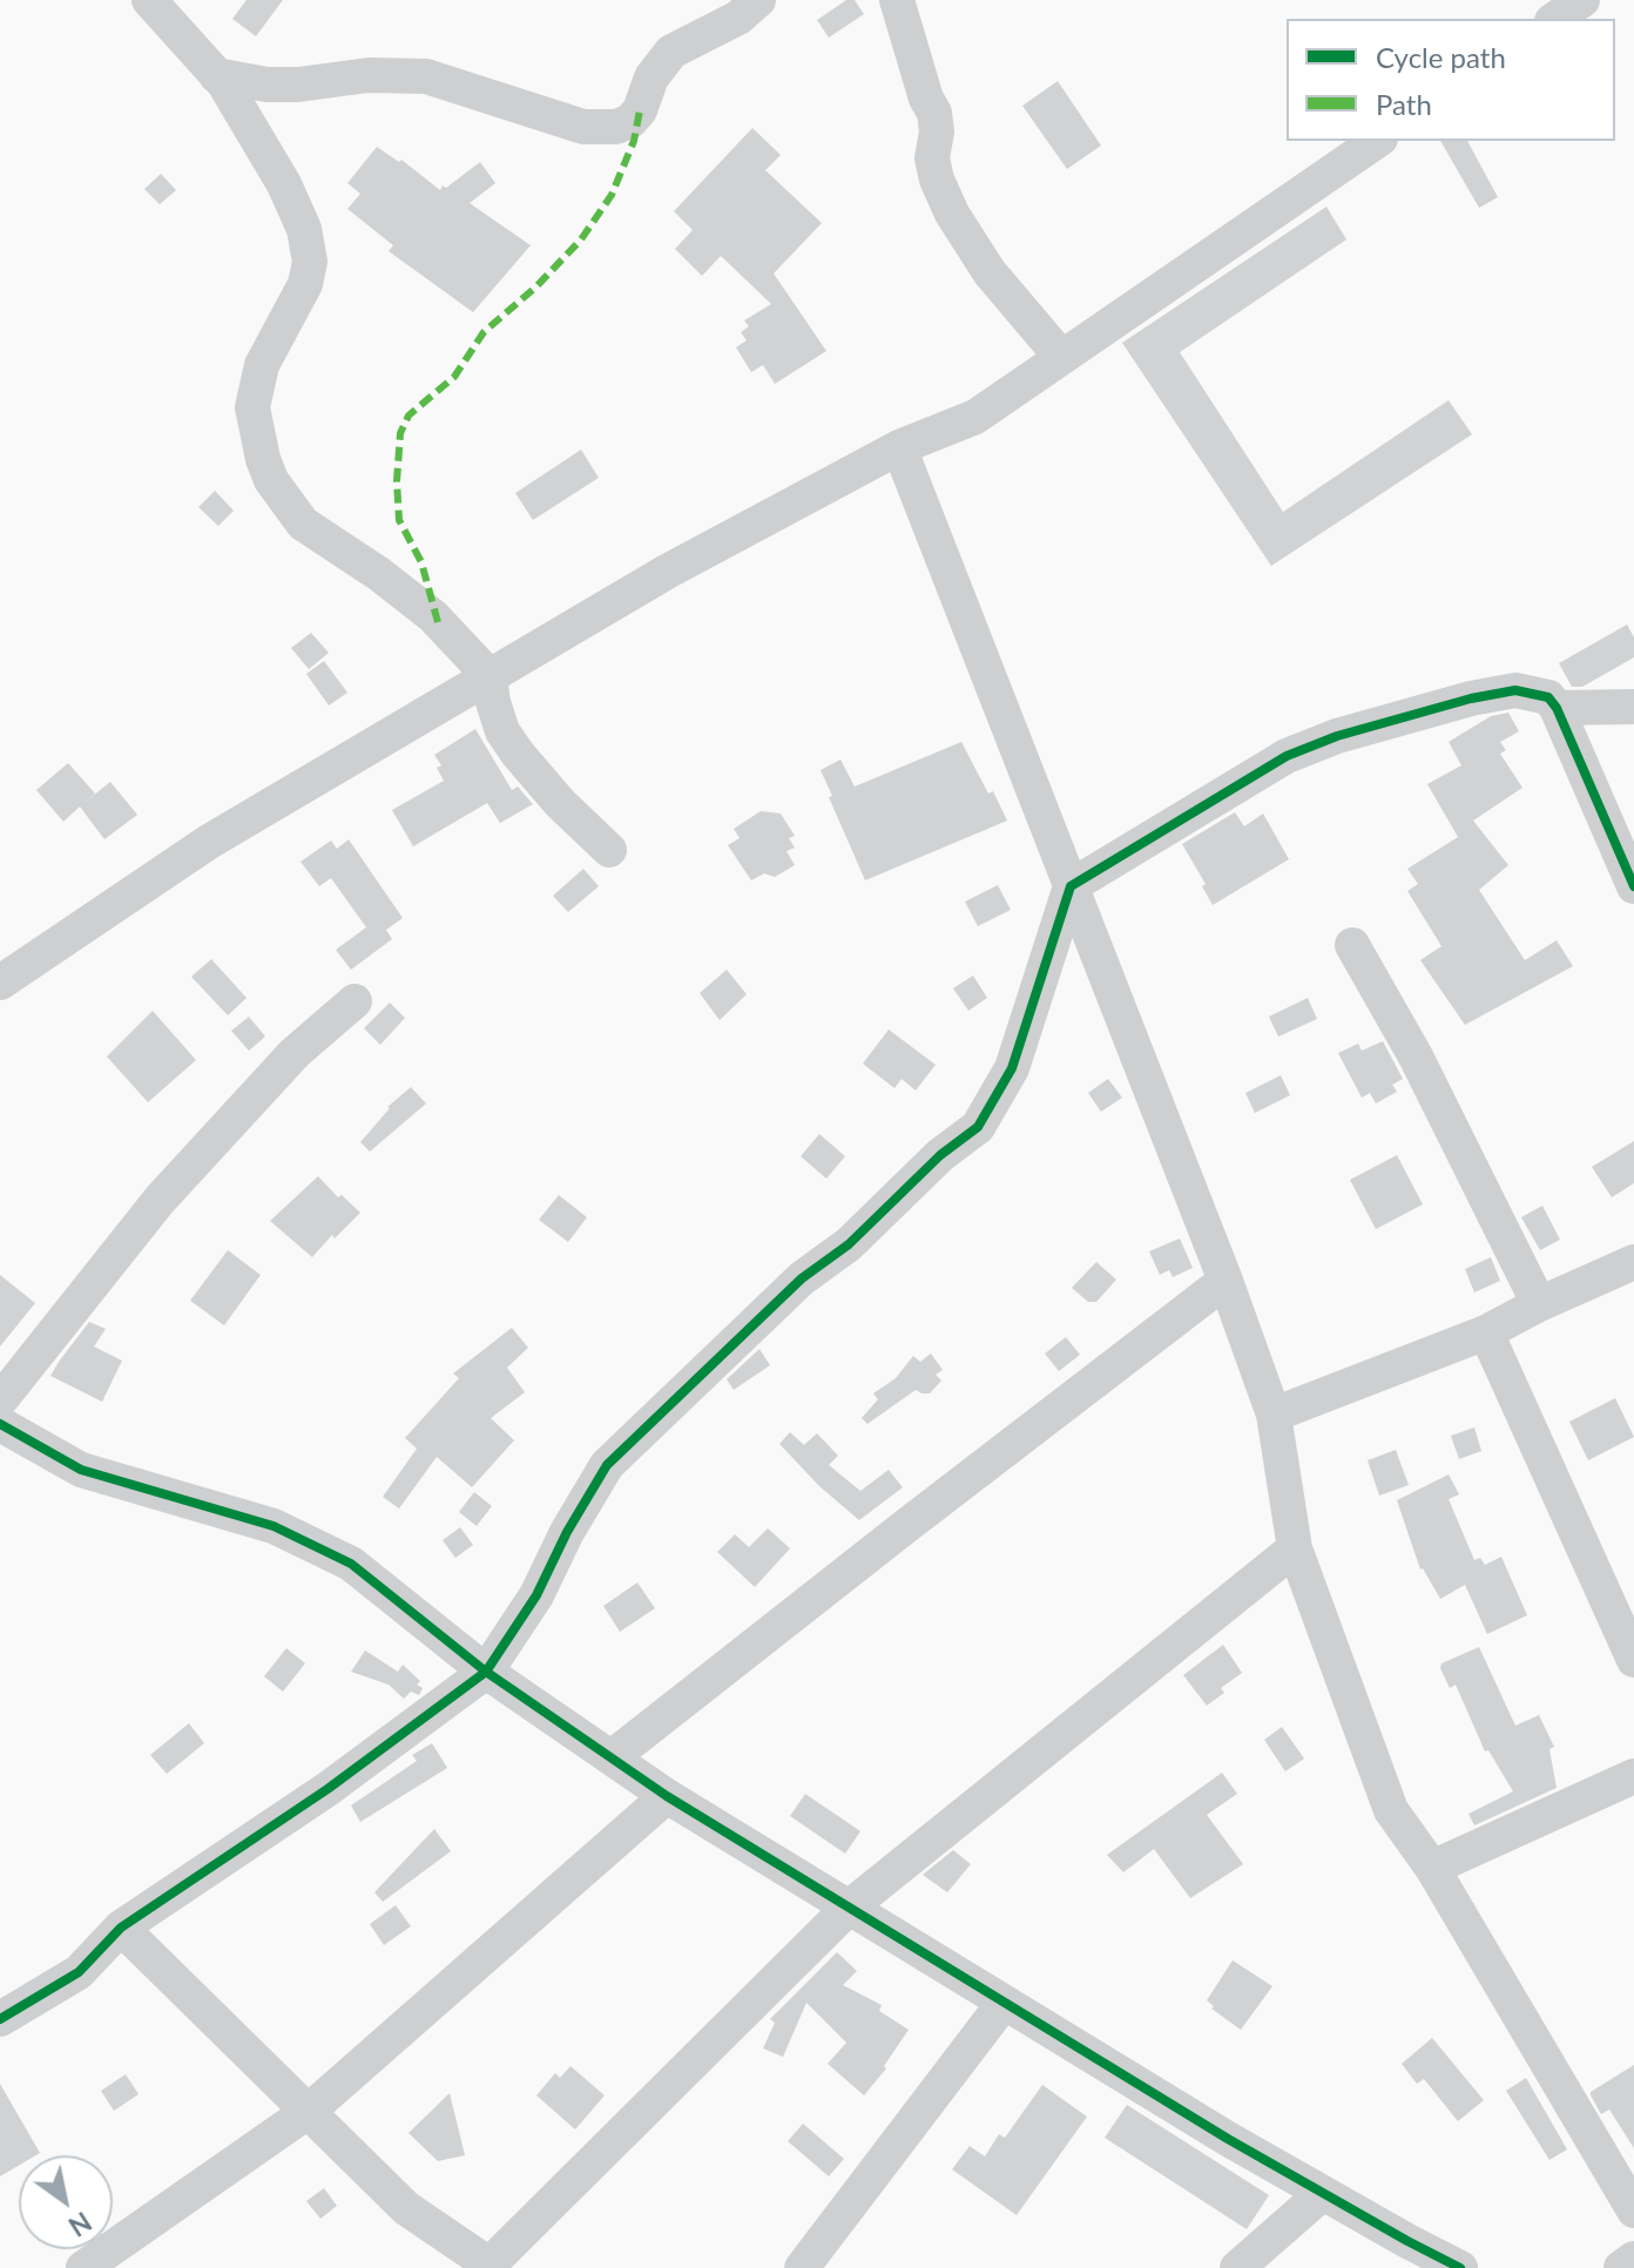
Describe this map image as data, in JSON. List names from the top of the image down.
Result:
{
  "legend": ["Cycle path", "Path"],
  "north": "bottom right"
}
